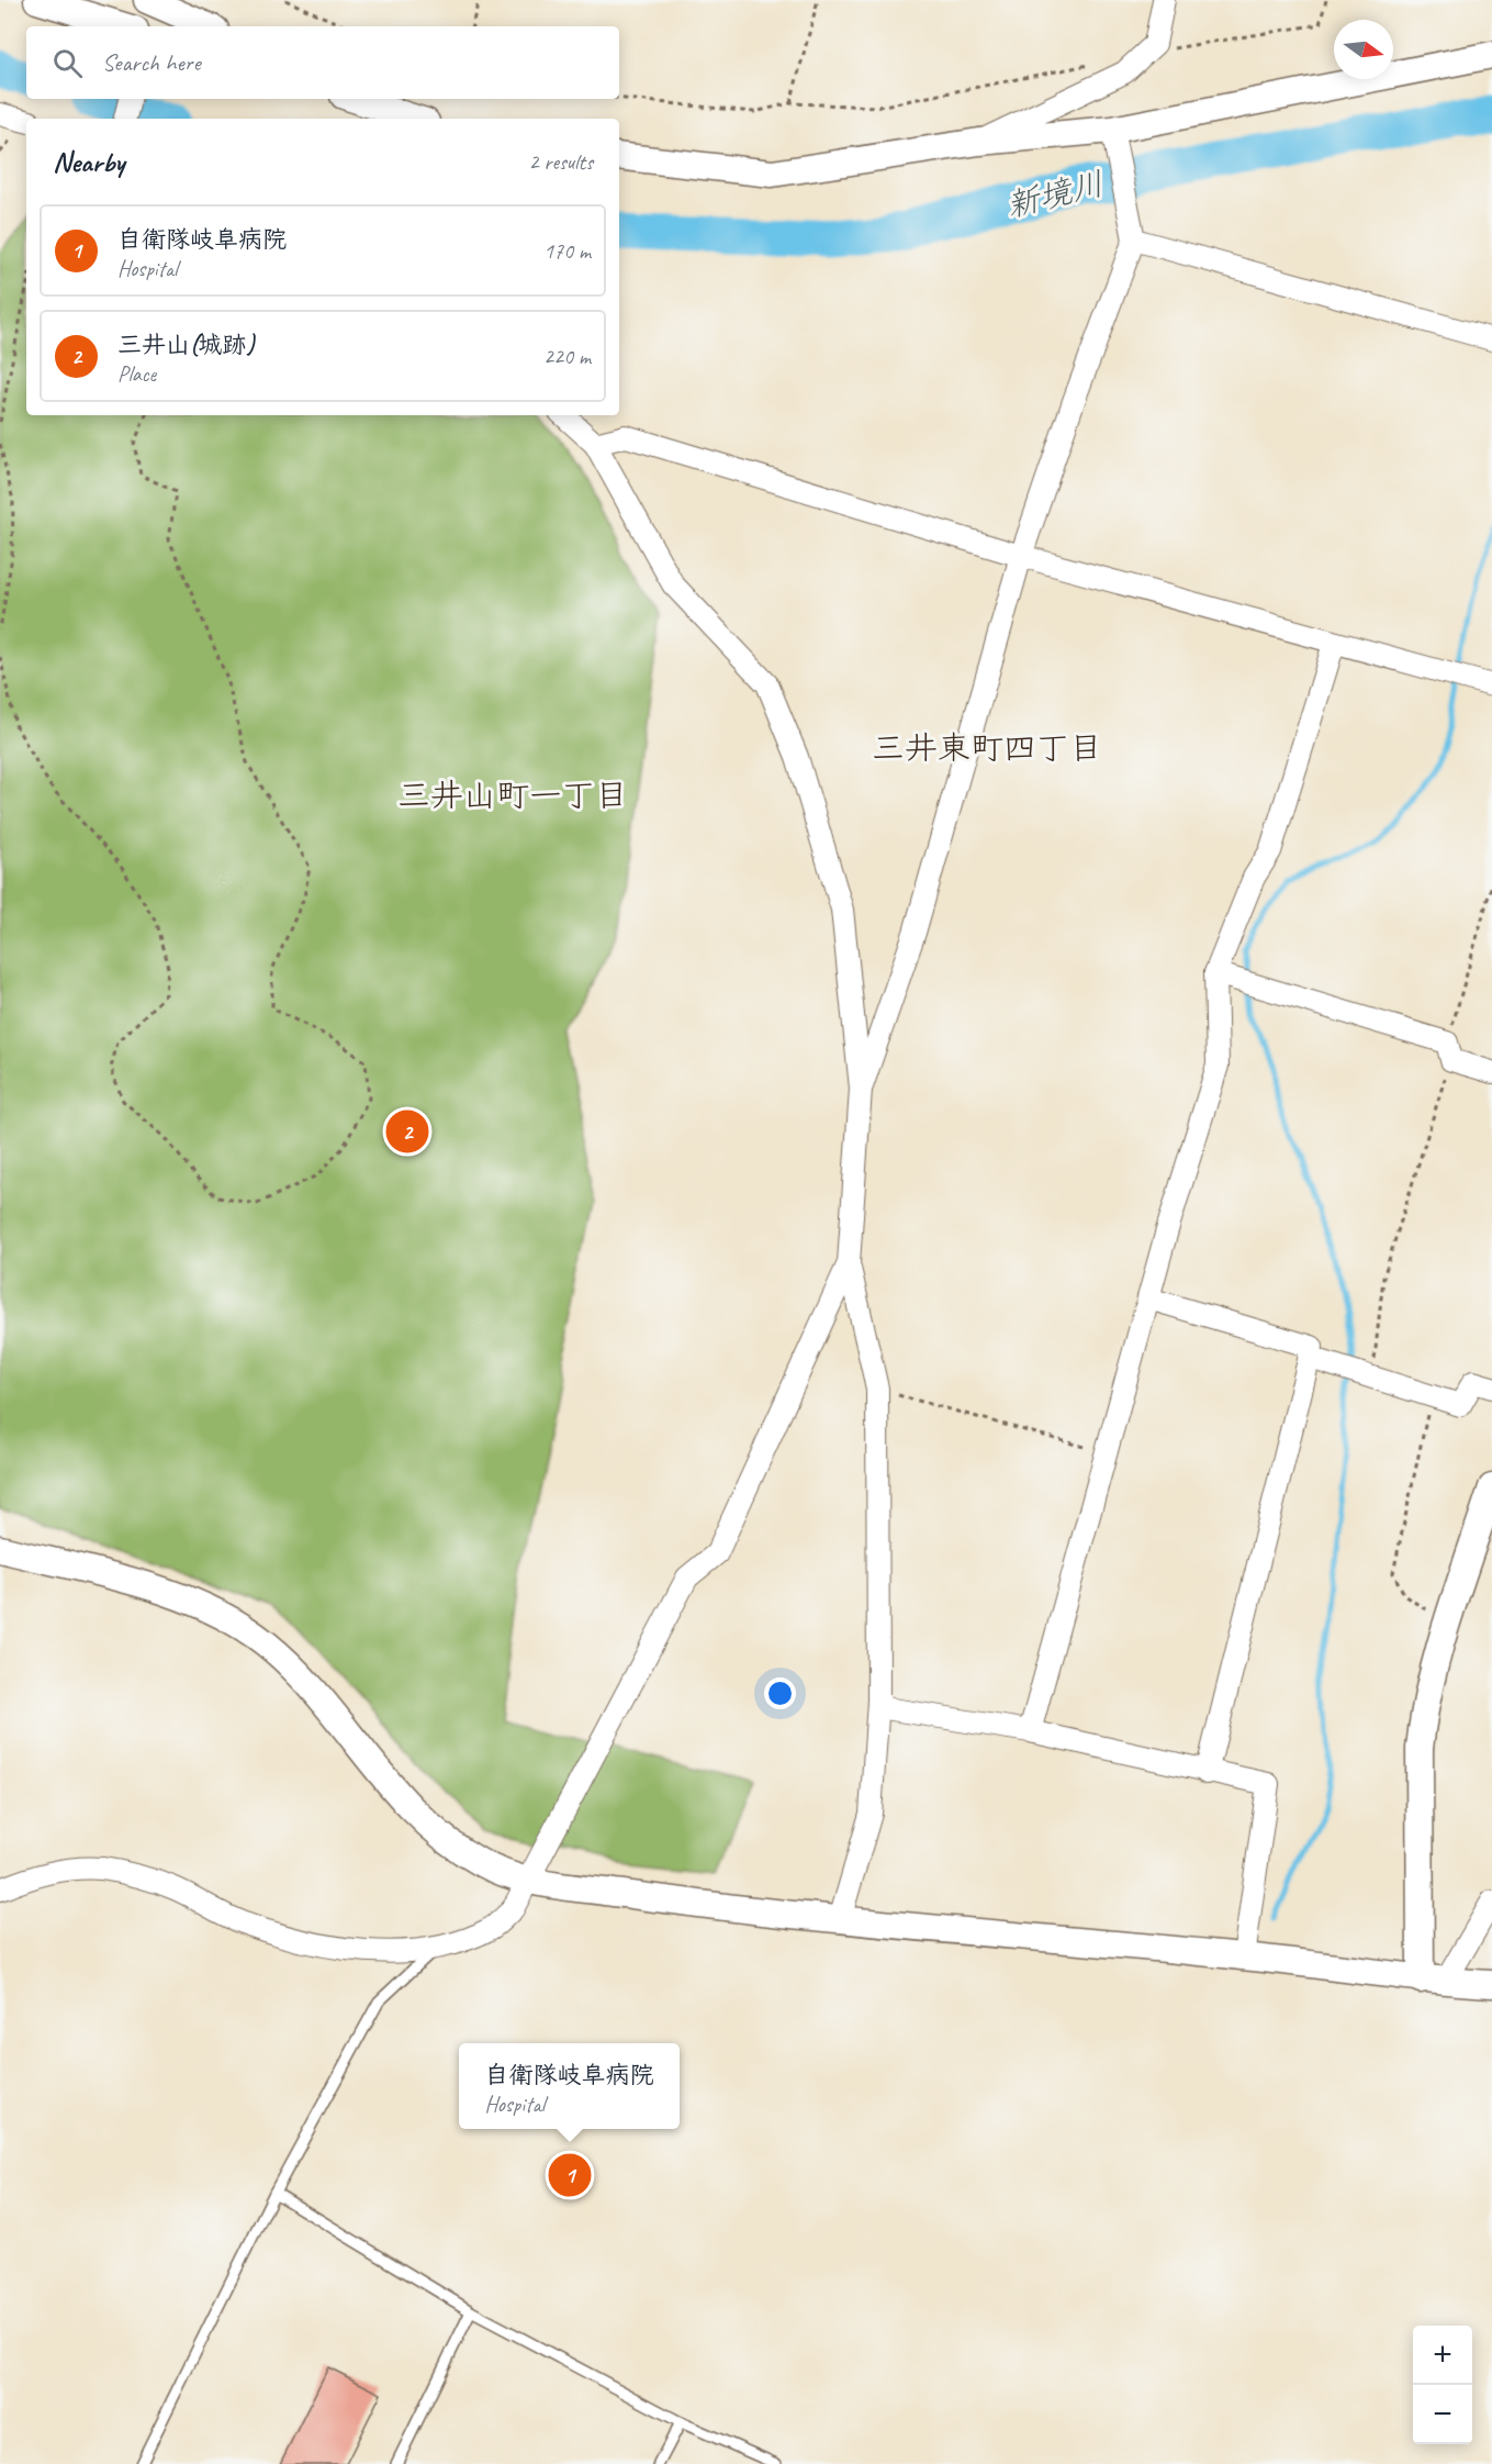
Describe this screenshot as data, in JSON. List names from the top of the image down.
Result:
{
  "districts": ["三井東町四丁目", "三井山町一丁目"],
  "water": ["新境川"],
  "north": "right",
  "page": {
    "search": "Search here",
    "heading": ["Nearby", "2 results"],
    "list": [
      {
        "mark": "1",
        "name": "自衛隊岐阜病院",
        "note": "Hospital",
        "value": "170 m"
      },
      {
        "mark": "2",
        "name": "三井山(城跡)",
        "note": "Place",
        "value": "220 m"
      }
    ],
    "pins": ["2", "1"],
    "popup": ["自衛隊岐阜病院", "Hospital"],
    "map_buttons": ["+", "−"]
  }
}
